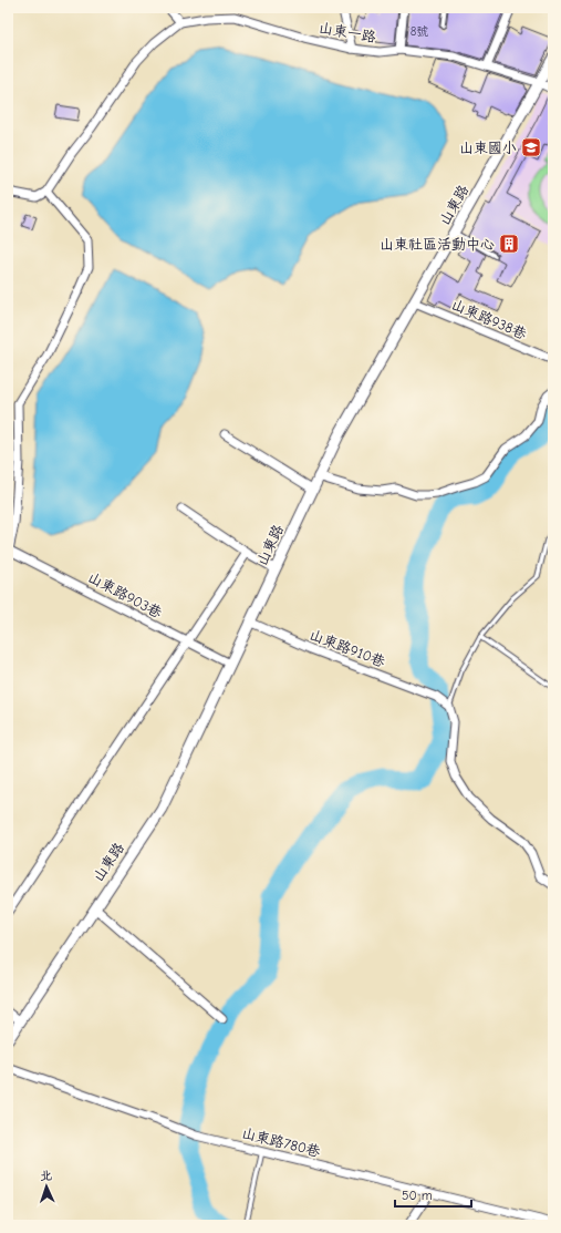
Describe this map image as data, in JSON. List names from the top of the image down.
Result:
{
  "streets": {
    "street": [
      "山東一路",
      "山東路",
      "山東路938巷",
      "山東路903巷",
      "山東路910巷",
      "山東路780巷"
    ]
  },
  "crossings": [
    ["山東一路", "山東路"],
    ["山東路", "山東路938巷"],
    ["山東路", "山東路903巷"],
    ["山東路", "山東路910巷"]
  ],
  "places": {
    "school or university": ["山東國小"],
    "building": ["山東社區活動中心"]
  },
  "house_numbers": ["8號"],
  "scale_bar": "50 m",
  "north": "top"
}
